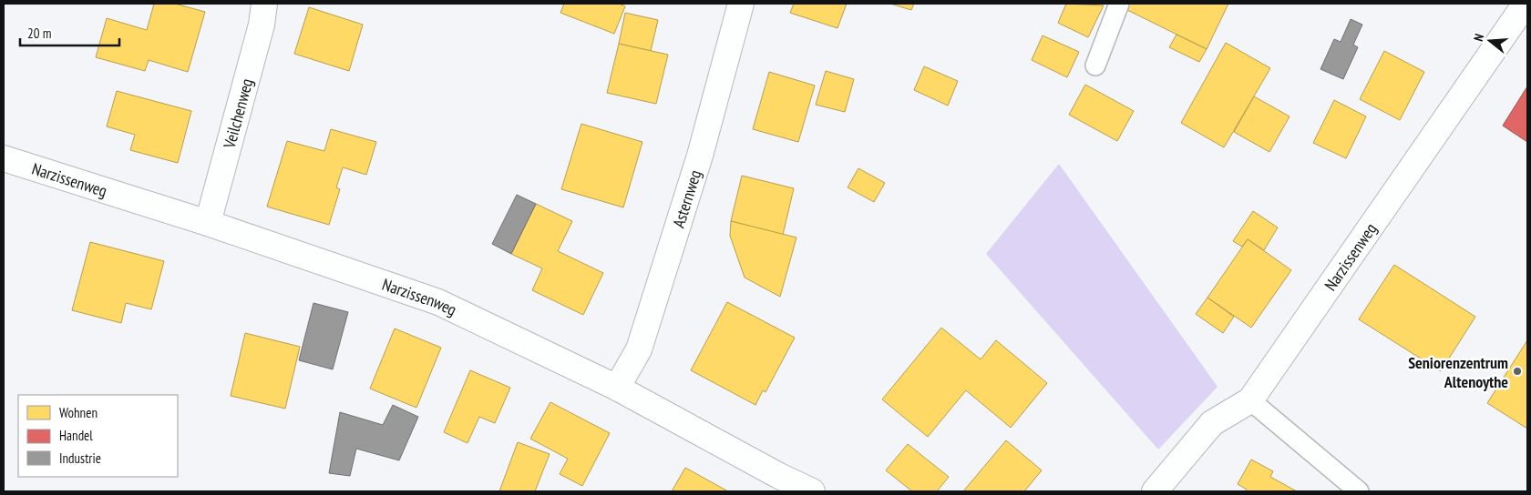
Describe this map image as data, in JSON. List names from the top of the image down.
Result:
{
  "streets": {
    "street": ["Veilchenweg", "Narzissenweg", "Asternweg"]
  },
  "crossings": [
    ["Veilchenweg", "Narzissenweg"],
    ["Narzissenweg", "Asternweg"]
  ],
  "places": ["Seniorenzentrum Altenoythe"],
  "legend": ["Wohnen", "Handel", "Industrie"],
  "scale_bar": "20 m",
  "north": "left"
}
